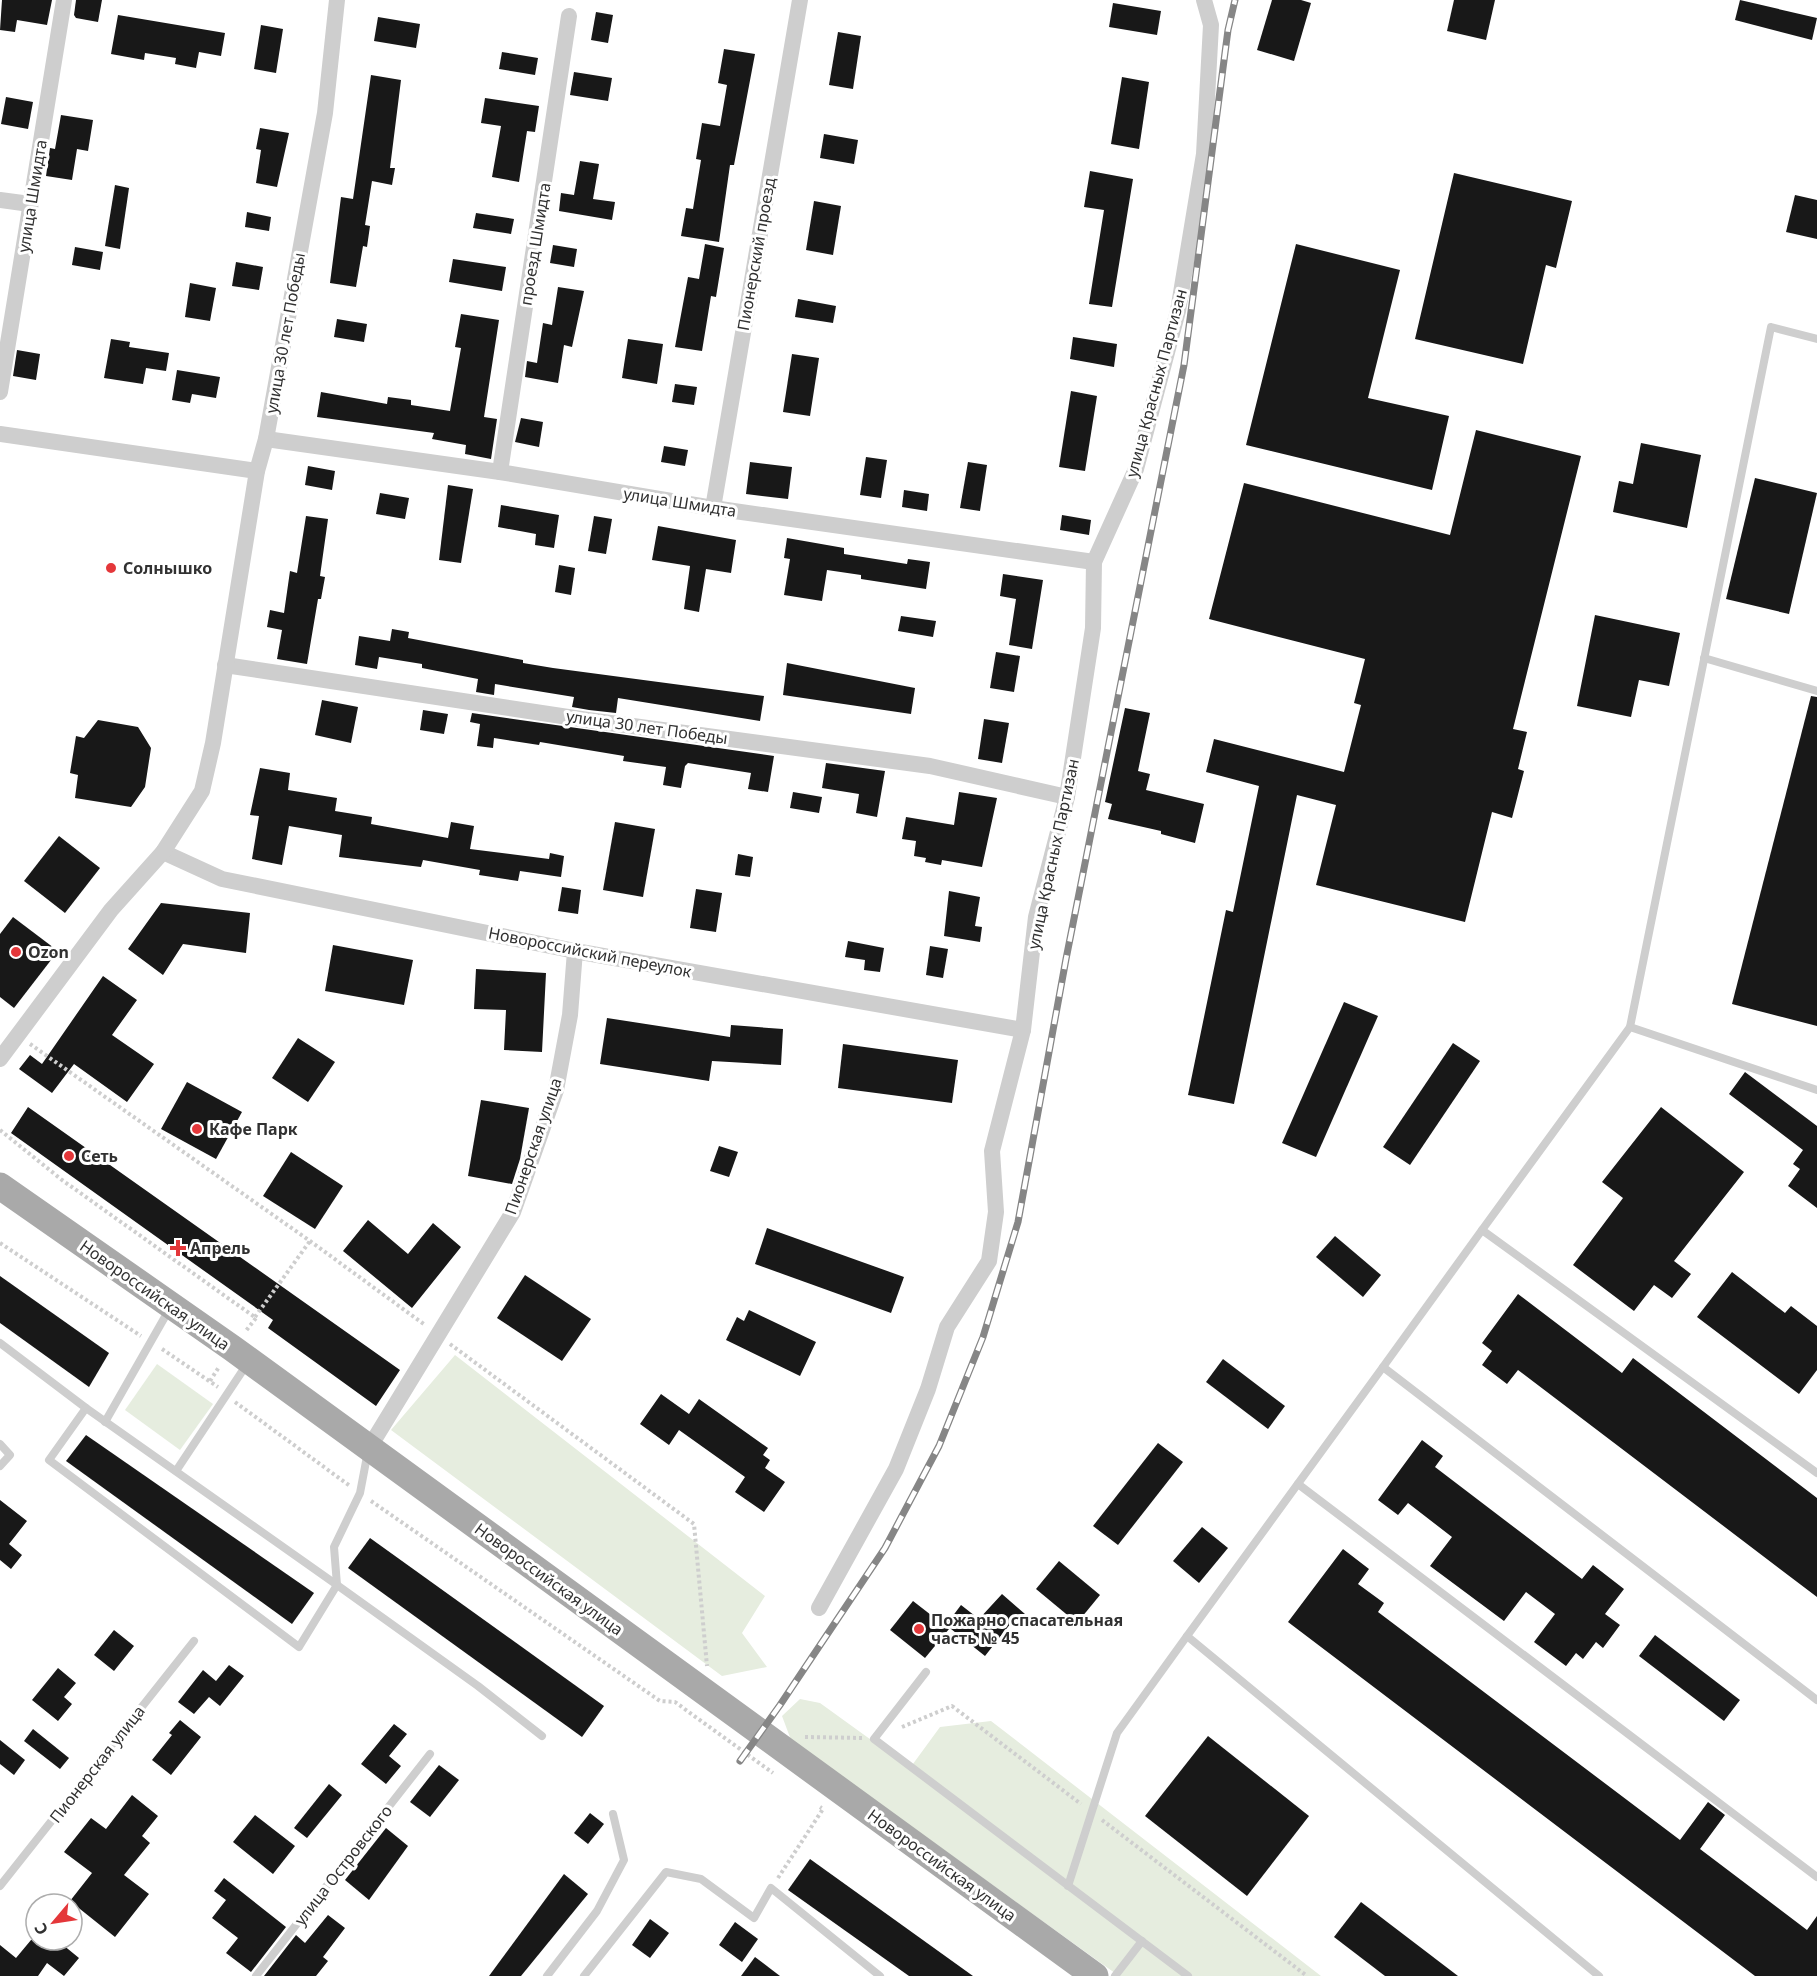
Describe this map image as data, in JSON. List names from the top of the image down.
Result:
{
  "streets": {
    "main road": ["Новороссийская улица"],
    "street": [
      "улица Шмидта",
      "проезд Шмидта",
      "Пионерский проезд",
      "улица 30 лет Победы",
      "улица Красных Партизан",
      "Новороссийский переулок",
      "Пионерская улица"
    ],
    "lane": ["улица Островского"]
  },
  "crossings": [
    ["улица Шмидта", "проезд Шмидта"],
    ["улица Шмидта", "Пионерский проезд"],
    ["улица Шмидта", "улица 30 лет Победы"],
    ["улица Шмидта", "улица Красных Партизан"],
    ["улица 30 лет Победы", "улица Красных Партизан"],
    ["улица 30 лет Победы", "Новороссийский переулок"],
    ["улица Красных Партизан", "Новороссийский переулок"],
    ["Новороссийский переулок", "Пионерская улица"],
    ["Пионерская улица", "Новороссийская улица"]
  ],
  "places": {
    "other": [
      "Солнышко",
      "Ozon",
      "Кафе Парк",
      "Сеть",
      "Пожарно спасательная часть № 45"
    ],
    "health": ["Апрель"]
  },
  "north": "bottom left"
}
